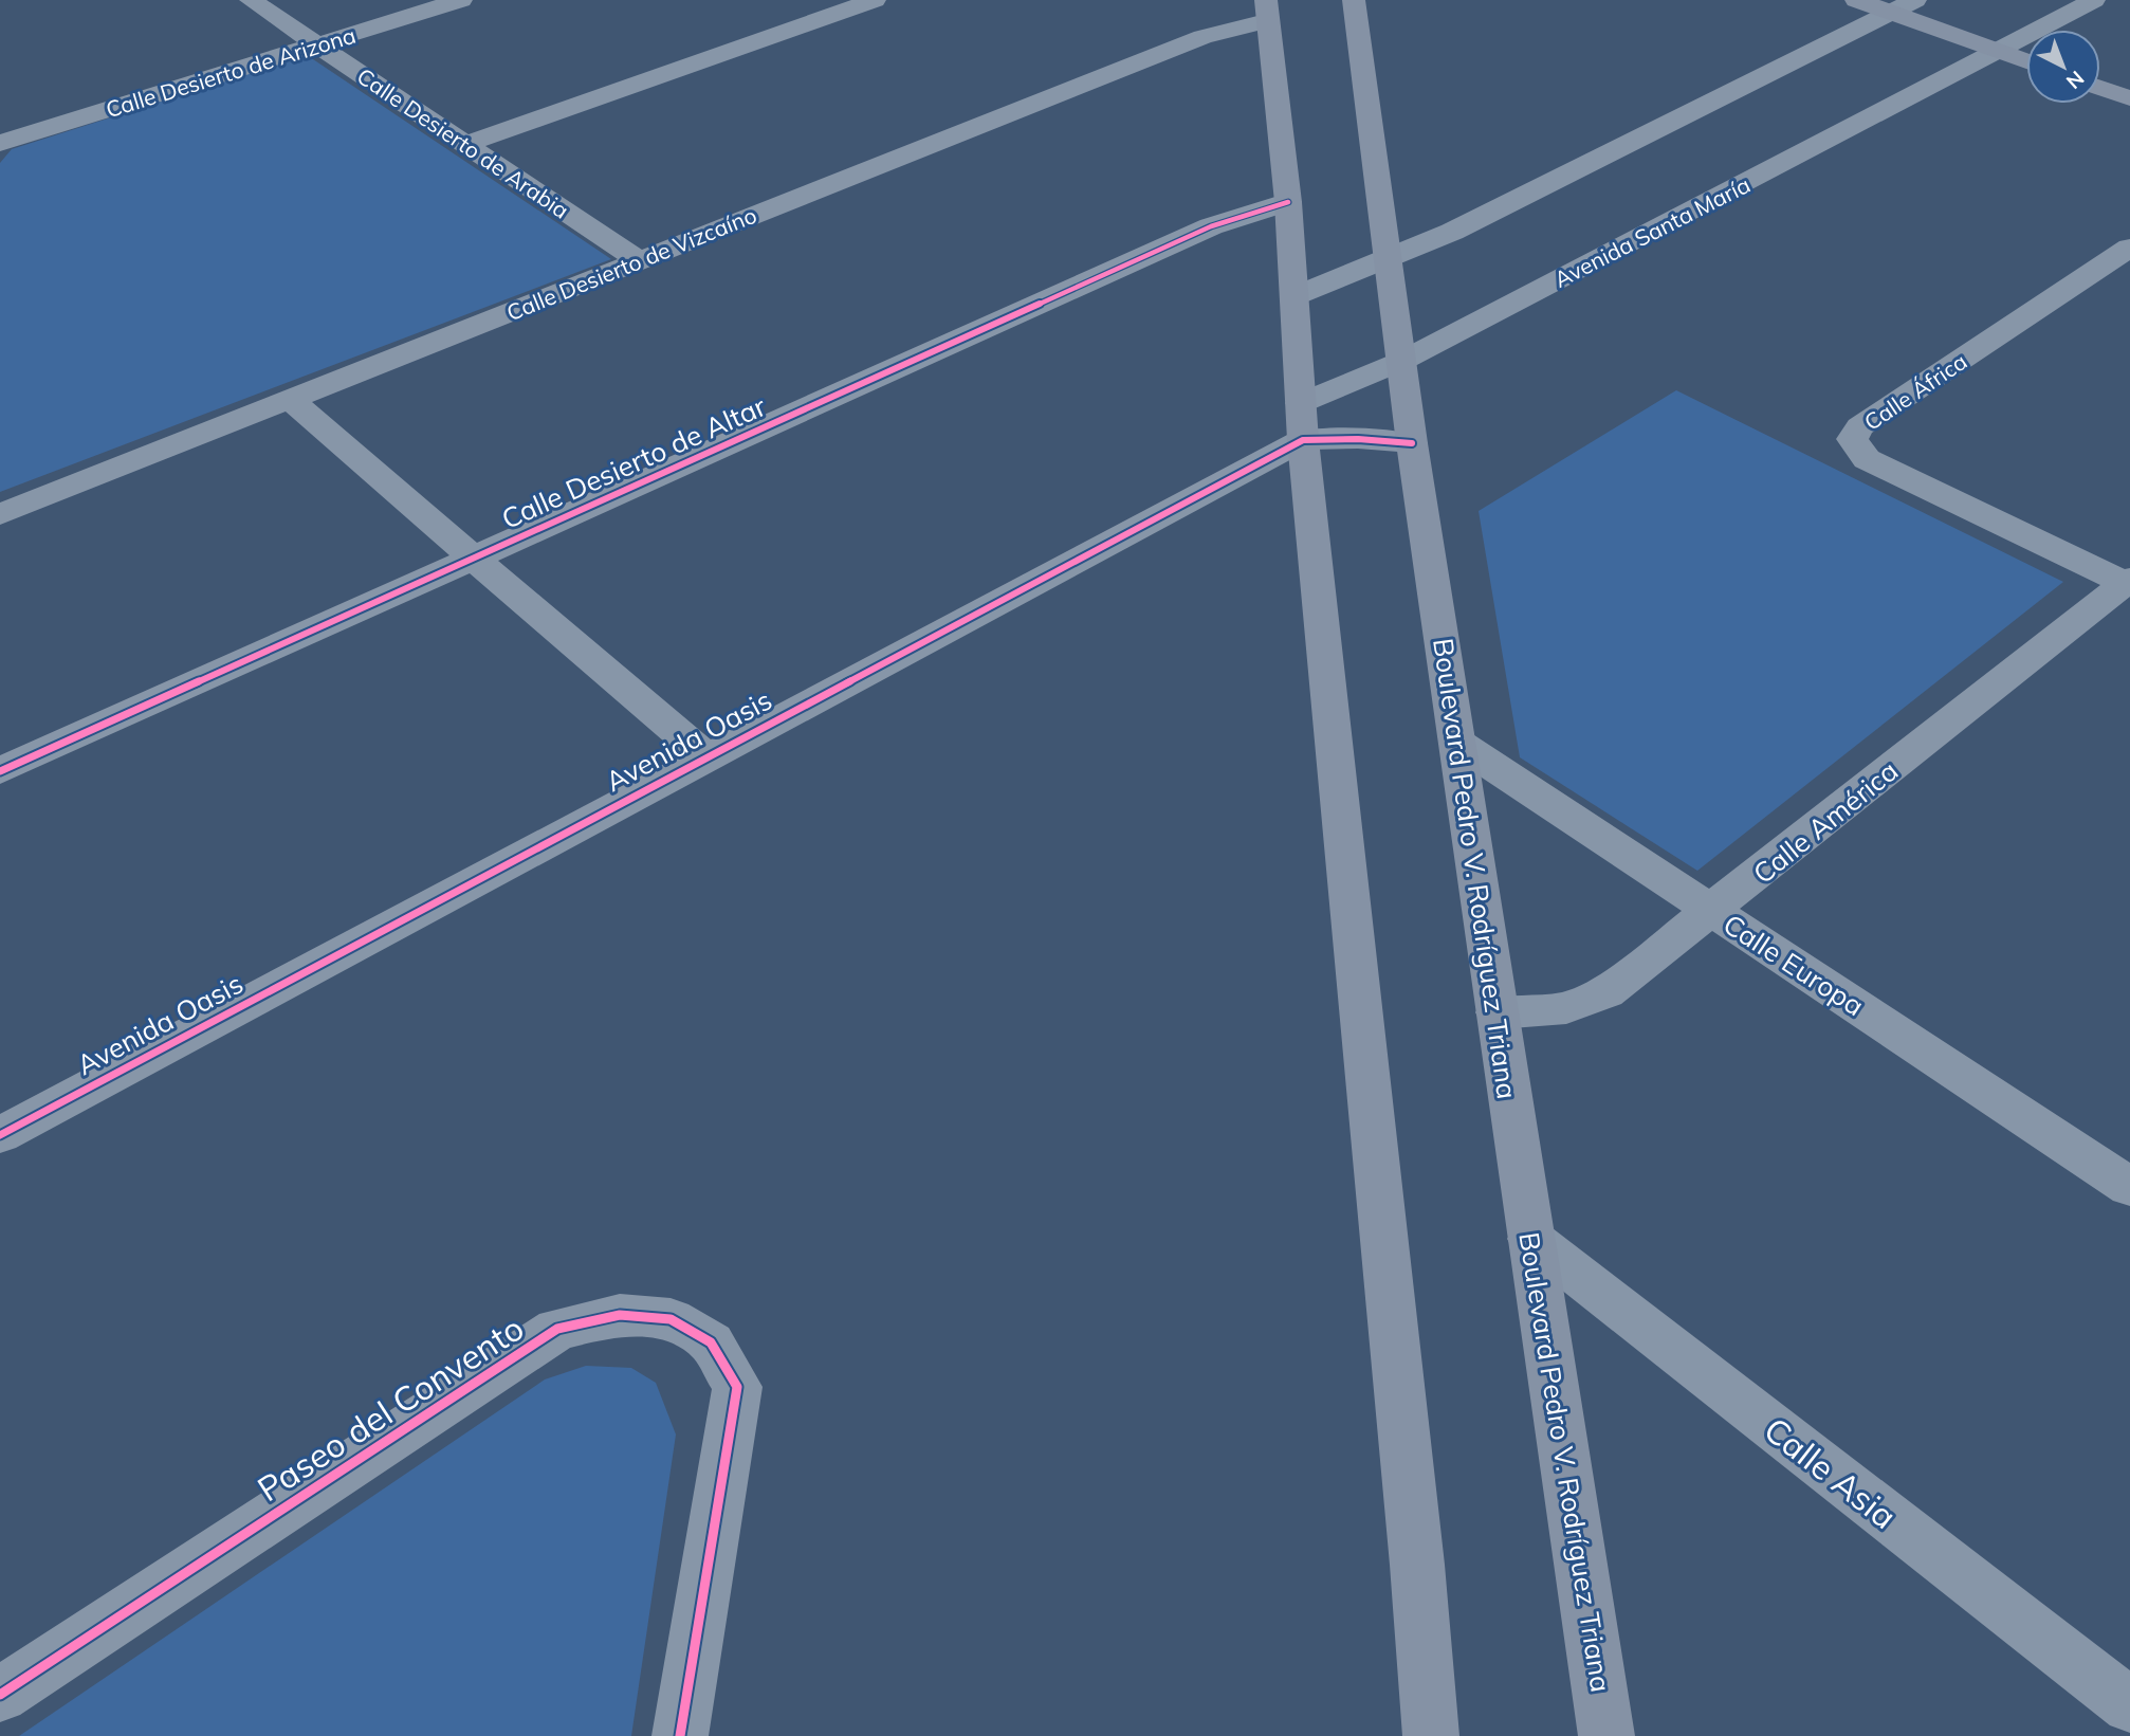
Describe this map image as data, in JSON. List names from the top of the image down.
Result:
{
  "streets": {
    "main road": ["Boulevard Pedro V. Rodríguez Triana"],
    "street": [
      "Calle Desierto de Arizona",
      "Calle Desierto de Arabia",
      "Avenida Santa María",
      "Calle Desierto de Vizcaíno",
      "Calle África",
      "Calle Desierto de Altar",
      "Avenida Oasis",
      "Calle América",
      "Calle Europa",
      "Paseo del Convento",
      "Calle Asia"
    ]
  },
  "crossings": [
    ["Calle Desierto de Arizona", "Calle Desierto de Arabia"],
    ["Calle Desierto de Arabia", "Calle Desierto de Vizcaíno"],
    ["Avenida Santa María", "Avenida Oasis"],
    ["Avenida Santa María", "Boulevard Pedro V. Rodríguez Triana"],
    ["Calle África", "Calle América"],
    ["Avenida Oasis", "Boulevard Pedro V. Rodríguez Triana"],
    ["Calle América", "Boulevard Pedro V. Rodríguez Triana"],
    ["Calle América", "Calle Europa"],
    ["Boulevard Pedro V. Rodríguez Triana", "Calle Europa"],
    ["Boulevard Pedro V. Rodríguez Triana", "Calle Asia"]
  ],
  "north": "bottom right"
}
